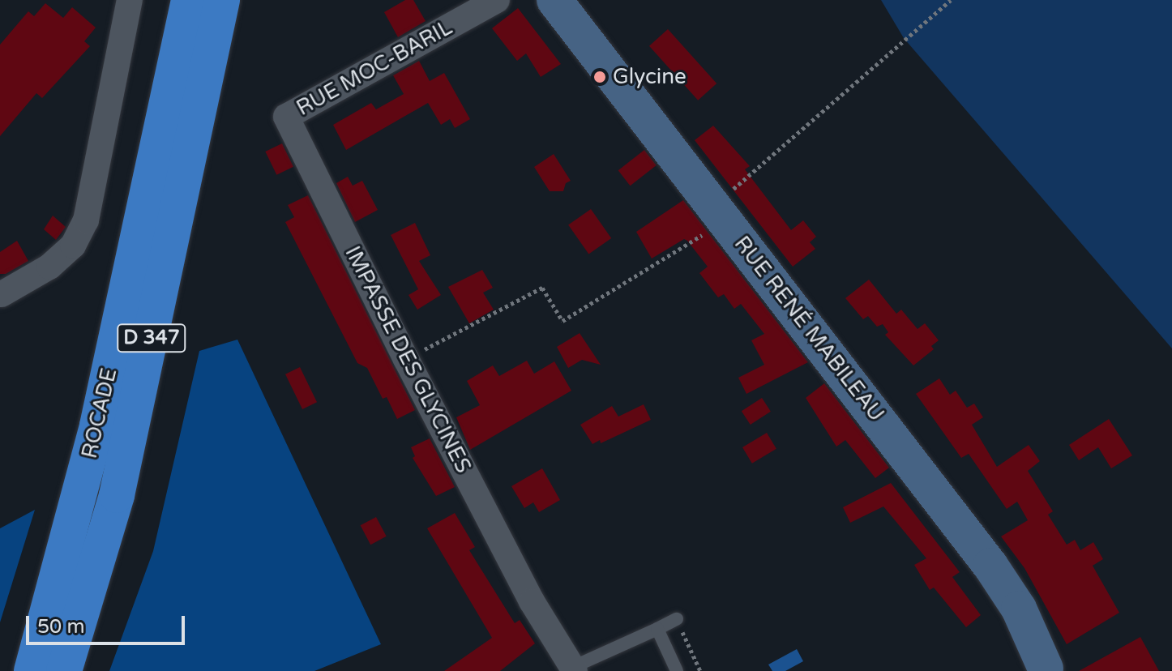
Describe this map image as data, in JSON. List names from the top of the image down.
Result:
{
  "streets": {
    "highway": ["D 347", "ROCADE"],
    "main road": ["RUE RENÉ MABILEAU"],
    "street": ["RUE MOC-BARIL", "IMPASSE DES GLYCINES"]
  },
  "crossings": [
    ["RUE MOC-BARIL", "IMPASSE DES GLYCINES"]
  ],
  "places": ["Glycine"],
  "scale_bar": "50 m"
}
